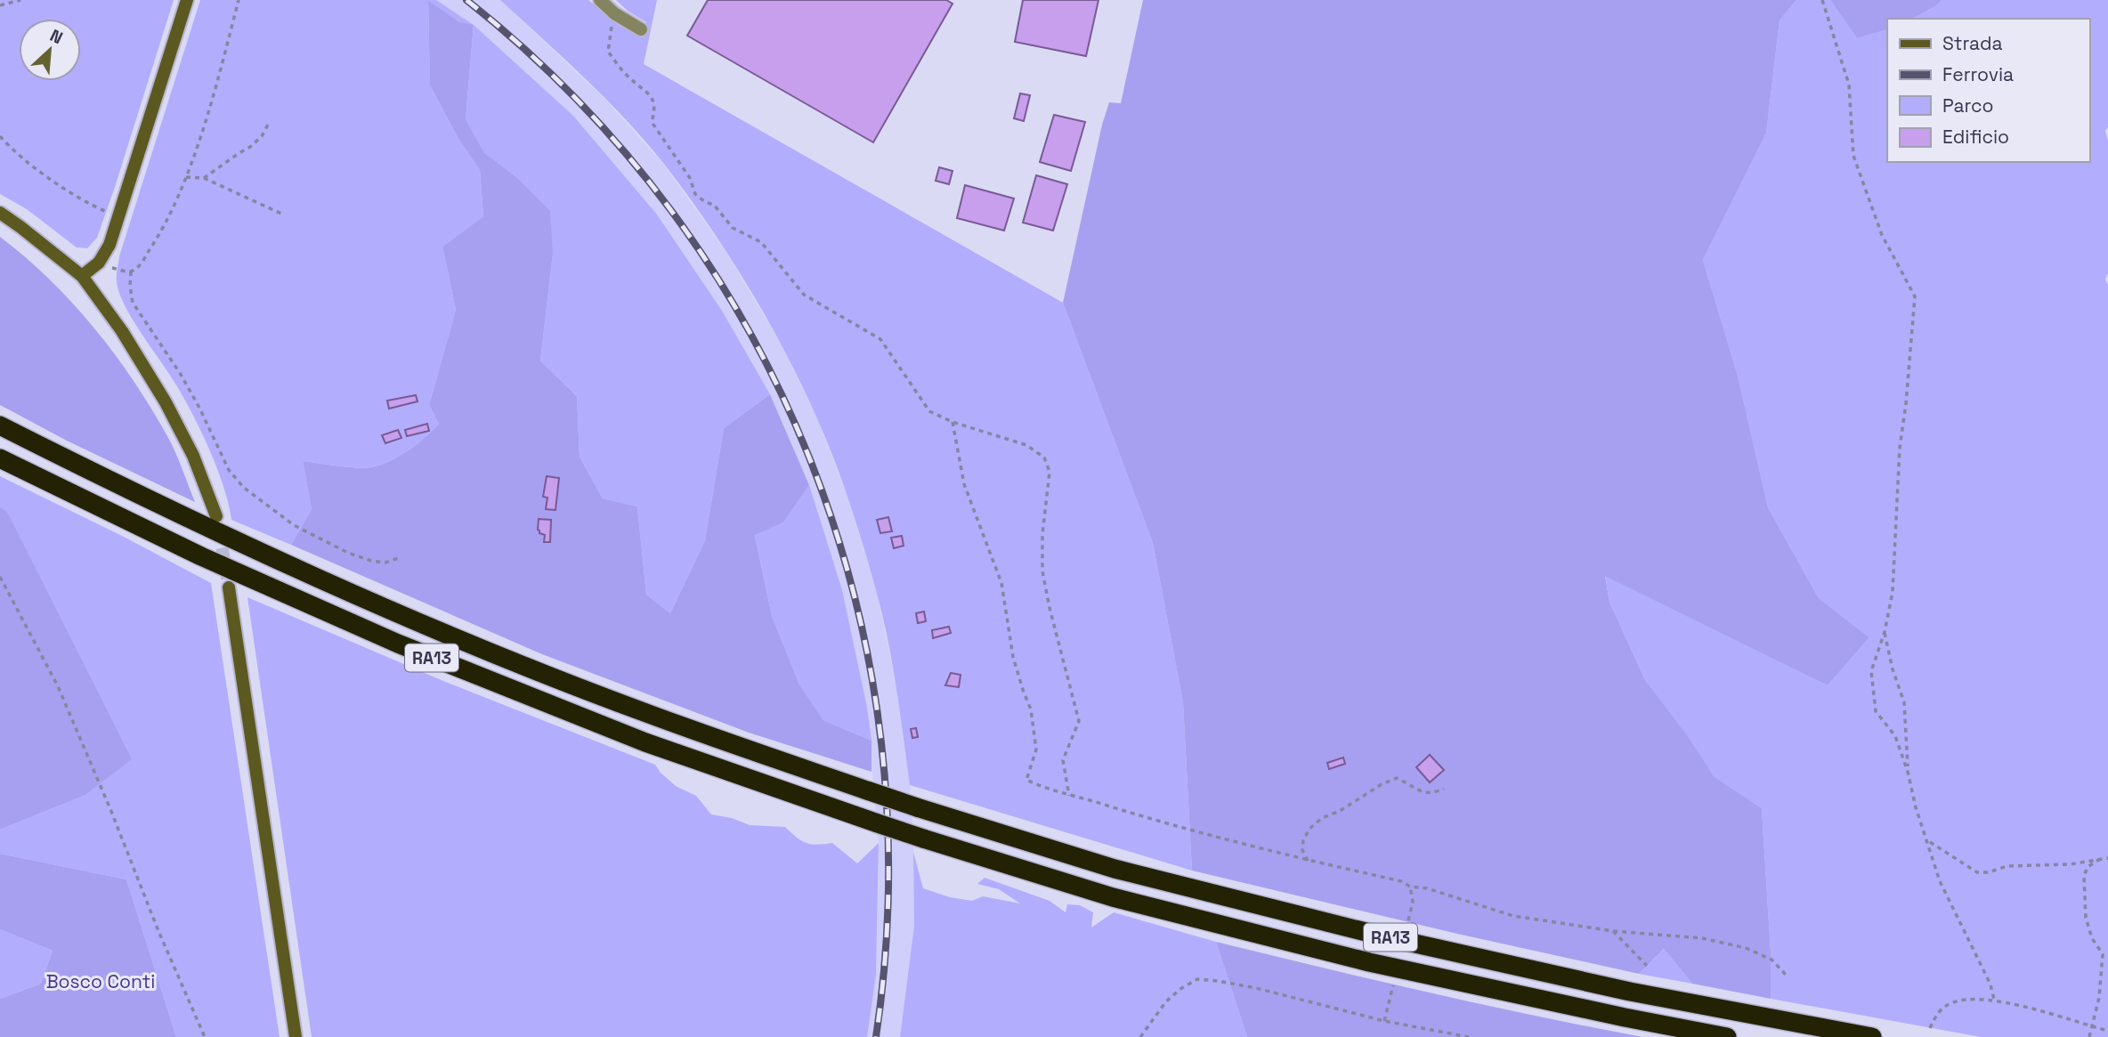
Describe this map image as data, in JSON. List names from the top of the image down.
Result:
{
  "streets": {
    "highway": ["RA13"]
  },
  "parks": ["Bosco Conti"],
  "legend": [
    "Strada",
    "Ferrovia",
    "Parco",
    "Edificio"
  ],
  "north": "top right"
}
